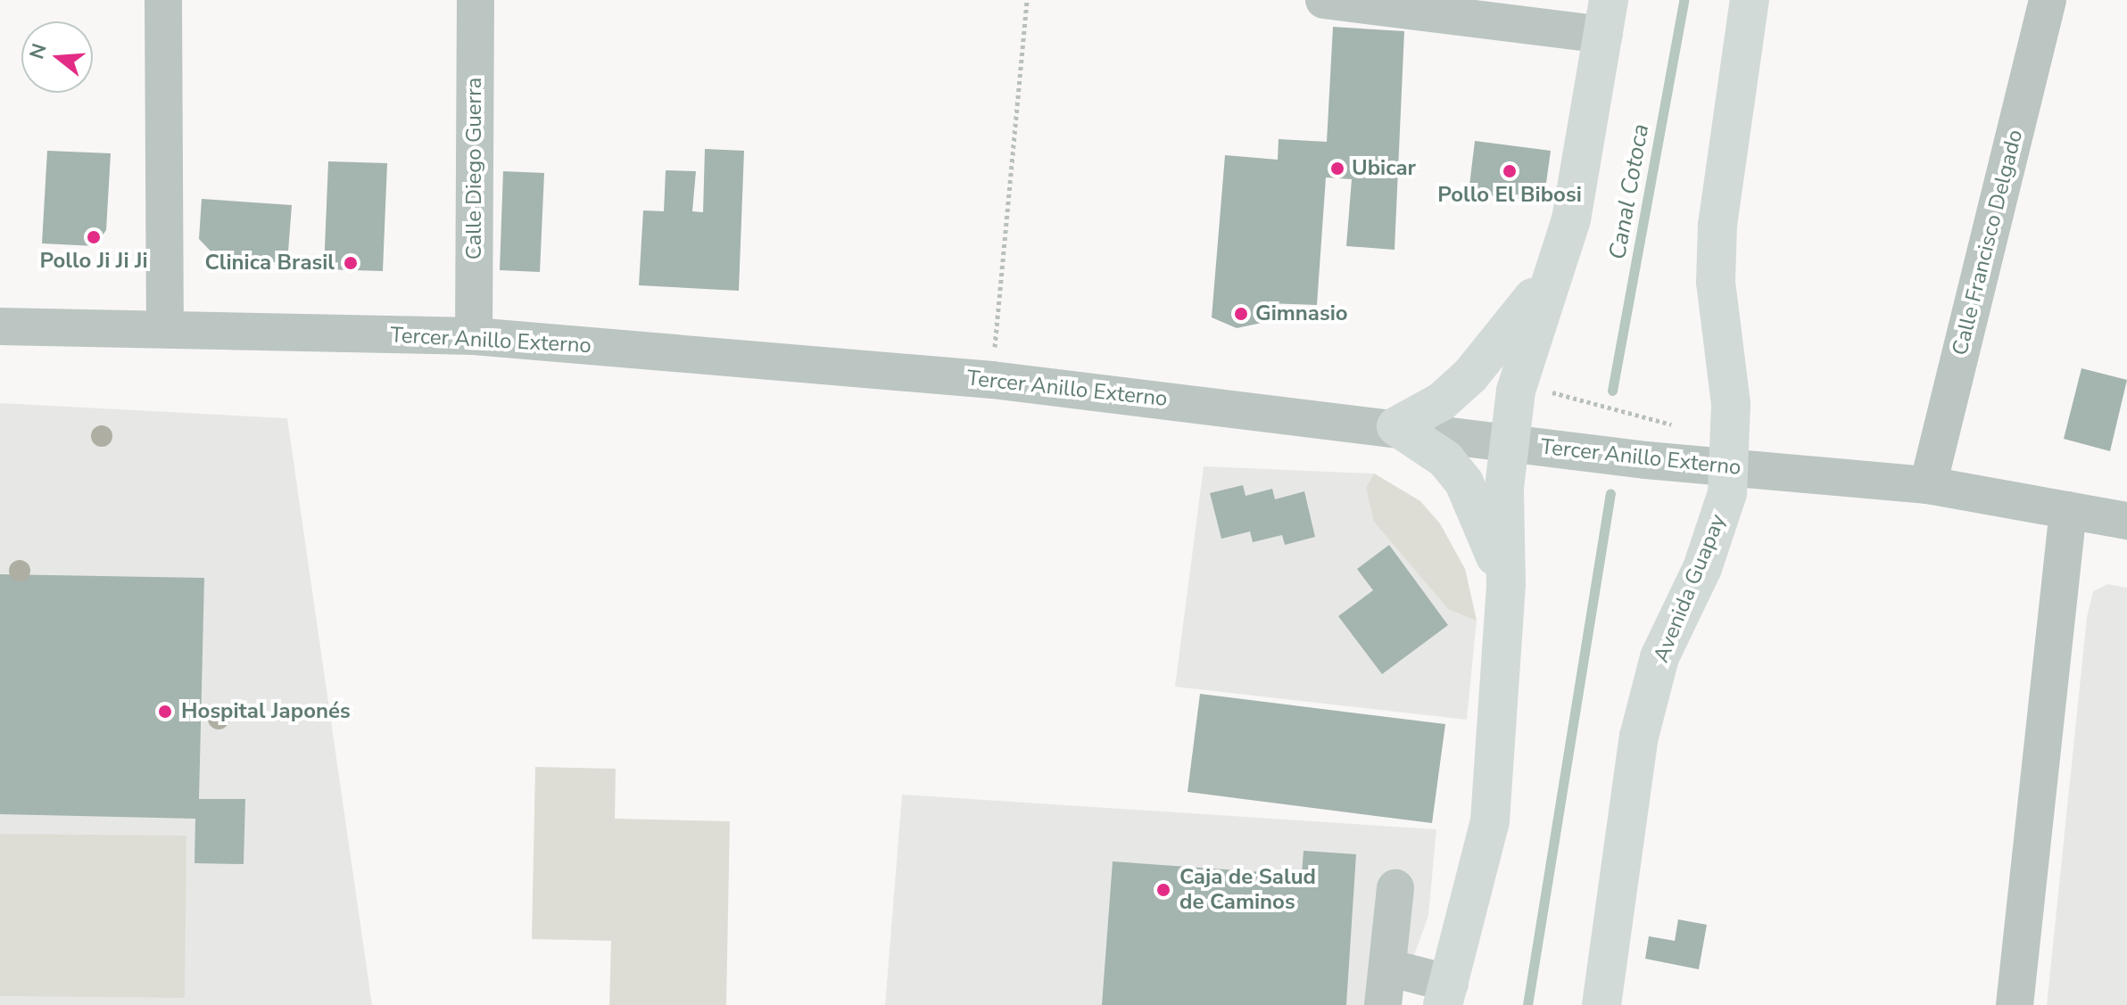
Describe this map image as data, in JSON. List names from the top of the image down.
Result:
{
  "streets": {
    "main road": ["Avenida Guapay"],
    "street": ["Calle Diego Guerra", "Calle Francisco Delgado", "Tercer Anillo Externo"]
  },
  "crossings": [
    ["Calle Diego Guerra", "Tercer Anillo Externo"],
    ["Calle Francisco Delgado", "Tercer Anillo Externo"],
    ["Tercer Anillo Externo", "Avenida Guapay"]
  ],
  "water": ["Canal Cotoca"],
  "places": [
    "Ubicar",
    "Pollo El Bibosi",
    "Pollo Ji Ji Ji",
    "Clinica Brasil",
    "Gimnasio",
    "Hospital Japonés",
    "Caja de Salud de Caminos"
  ],
  "north": "left"
}
